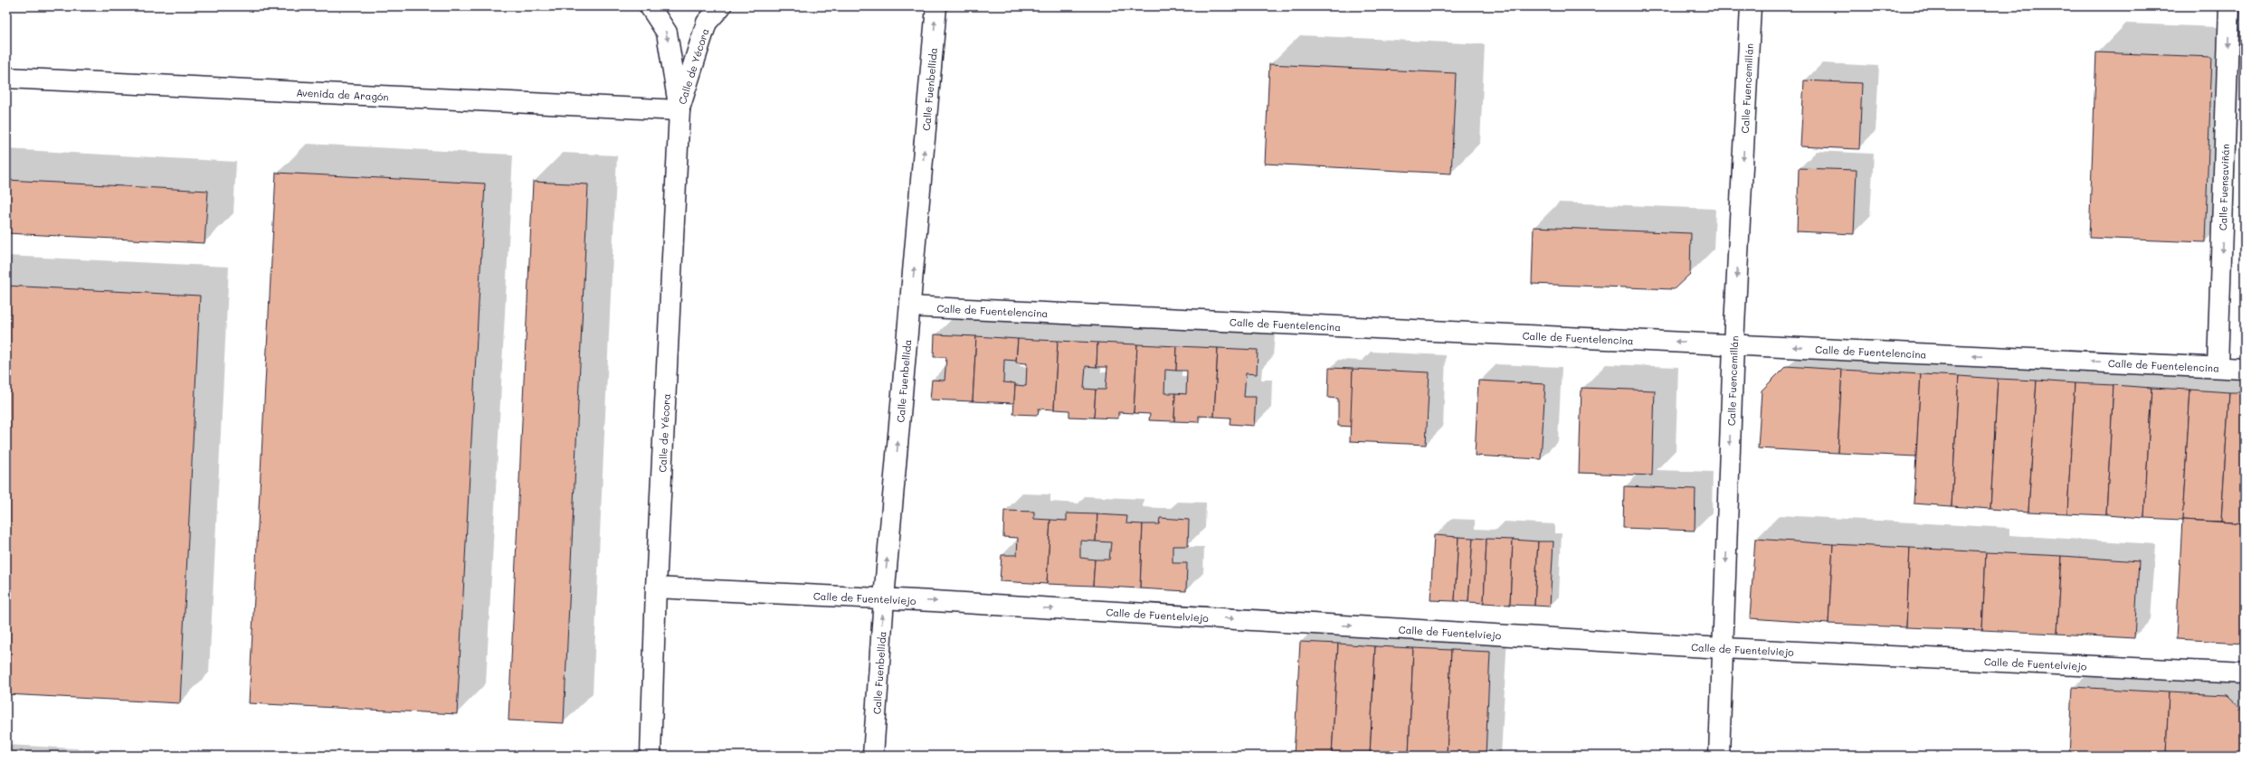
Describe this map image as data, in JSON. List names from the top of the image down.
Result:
{
  "streets": {
    "street": [
      "Calle de Yécora",
      "Calle Fuencemillán",
      "Calle Fuenbellida",
      "Avenida de Aragón",
      "Calle Fuensaviñán",
      "Calle de Fuentelencina",
      "Calle de Fuentelviejo"
    ]
  },
  "crossings": [
    ["Calle de Yécora", "Avenida de Aragón"],
    ["Calle de Yécora", "Calle de Fuentelviejo"],
    ["Calle Fuencemillán", "Calle de Fuentelencina"],
    ["Calle Fuencemillán", "Calle de Fuentelviejo"],
    ["Calle Fuenbellida", "Calle de Fuentelencina"],
    ["Calle Fuenbellida", "Calle de Fuentelviejo"],
    ["Calle Fuensaviñán", "Calle de Fuentelencina"]
  ],
  "one_way": [
    "Calle Fuencemillán",
    "Calle Fuenbellida",
    "Calle Fuensaviñán",
    "Calle de Fuentelencina",
    "Calle de Fuentelviejo"
  ]
}
